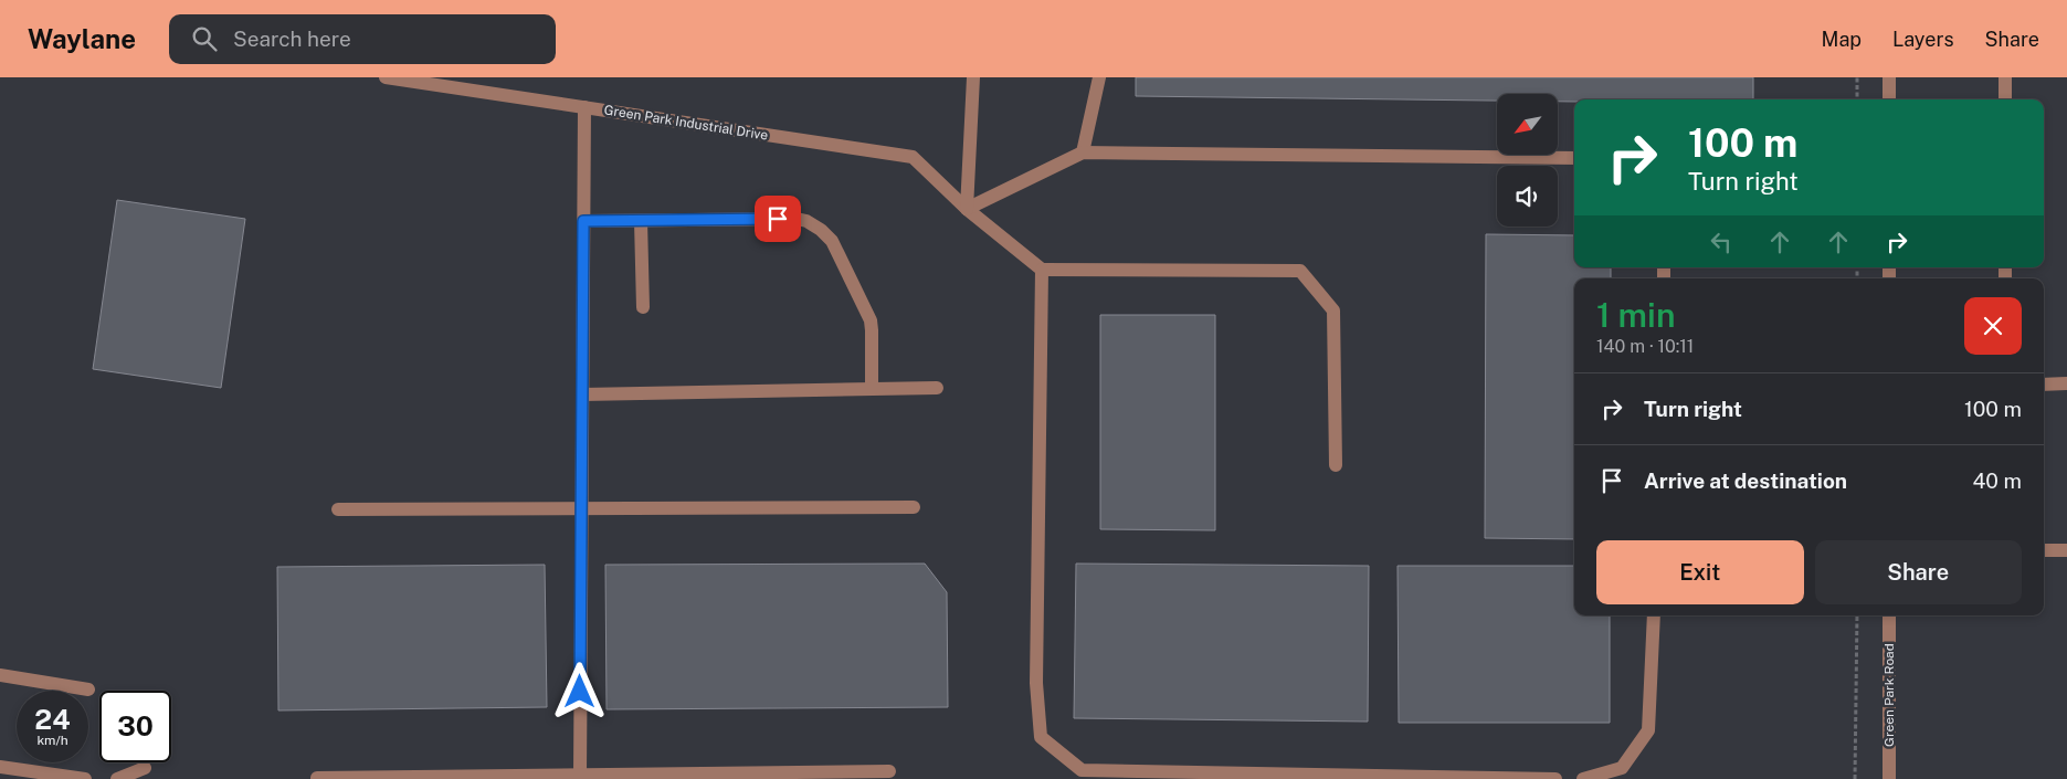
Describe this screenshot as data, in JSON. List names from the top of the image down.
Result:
{
  "streets": {
    "street": ["Green Park Industrial Drive", "Green Park Road"]
  },
  "north": "bottom left",
  "page": {
    "header": "Waylane",
    "search": "Search here",
    "nav": ["Map", "Layers", "Share"],
    "turn": ["100 m", "Turn right"],
    "heading": ["1 min", "140 m · 10:11"],
    "list": [
      {
        "name": "Turn right",
        "value": "100 m"
      },
      {
        "name": "Arrive at destination",
        "value": "40 m"
      }
    ],
    "buttons": ["Exit", "Share"],
    "speed": "24 km/h",
    "limit": "30"
  }
}
